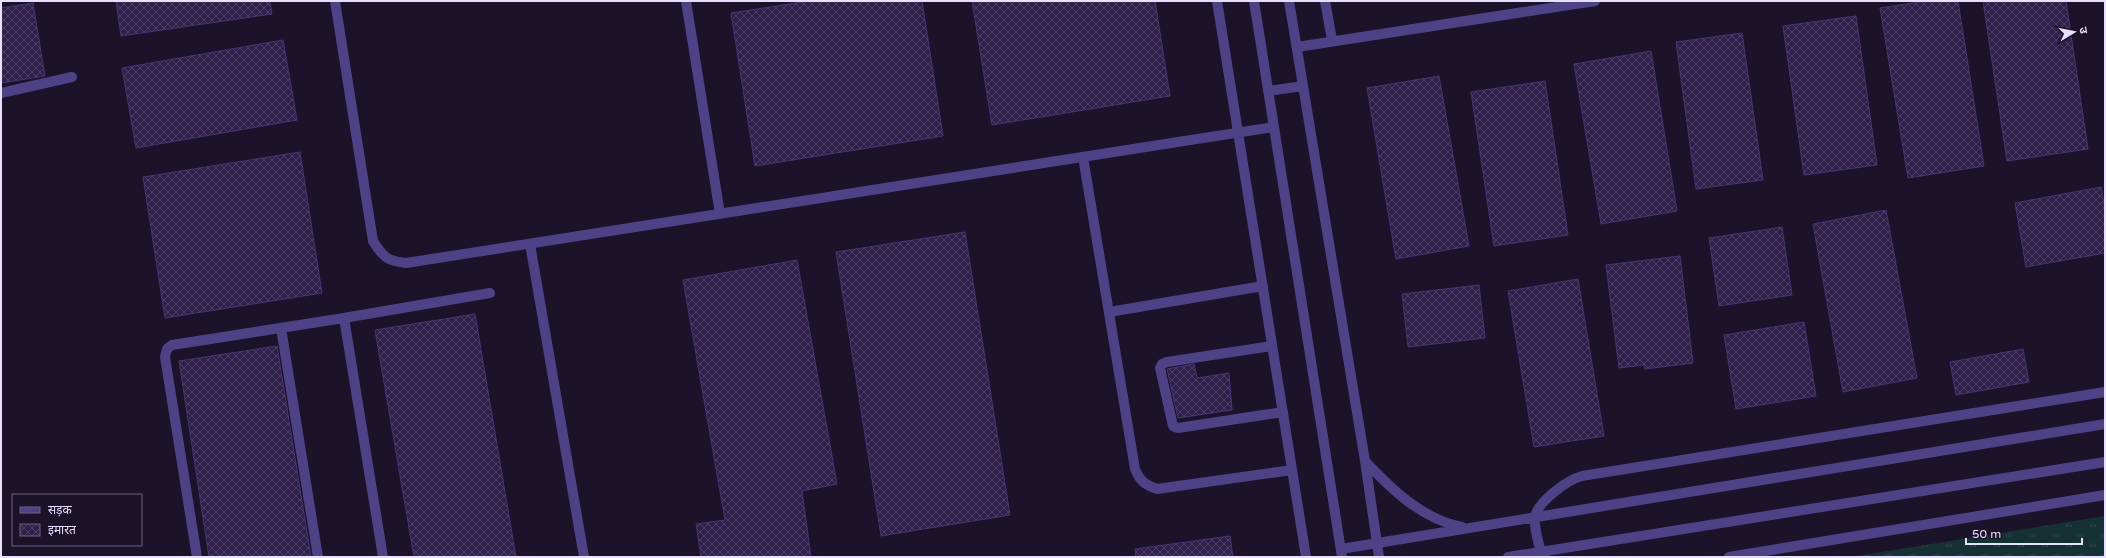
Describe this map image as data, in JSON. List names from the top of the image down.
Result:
{
  "legend": ["सड़क", "इमारत"],
  "scale_bar": "50 m",
  "north": "right"
}
